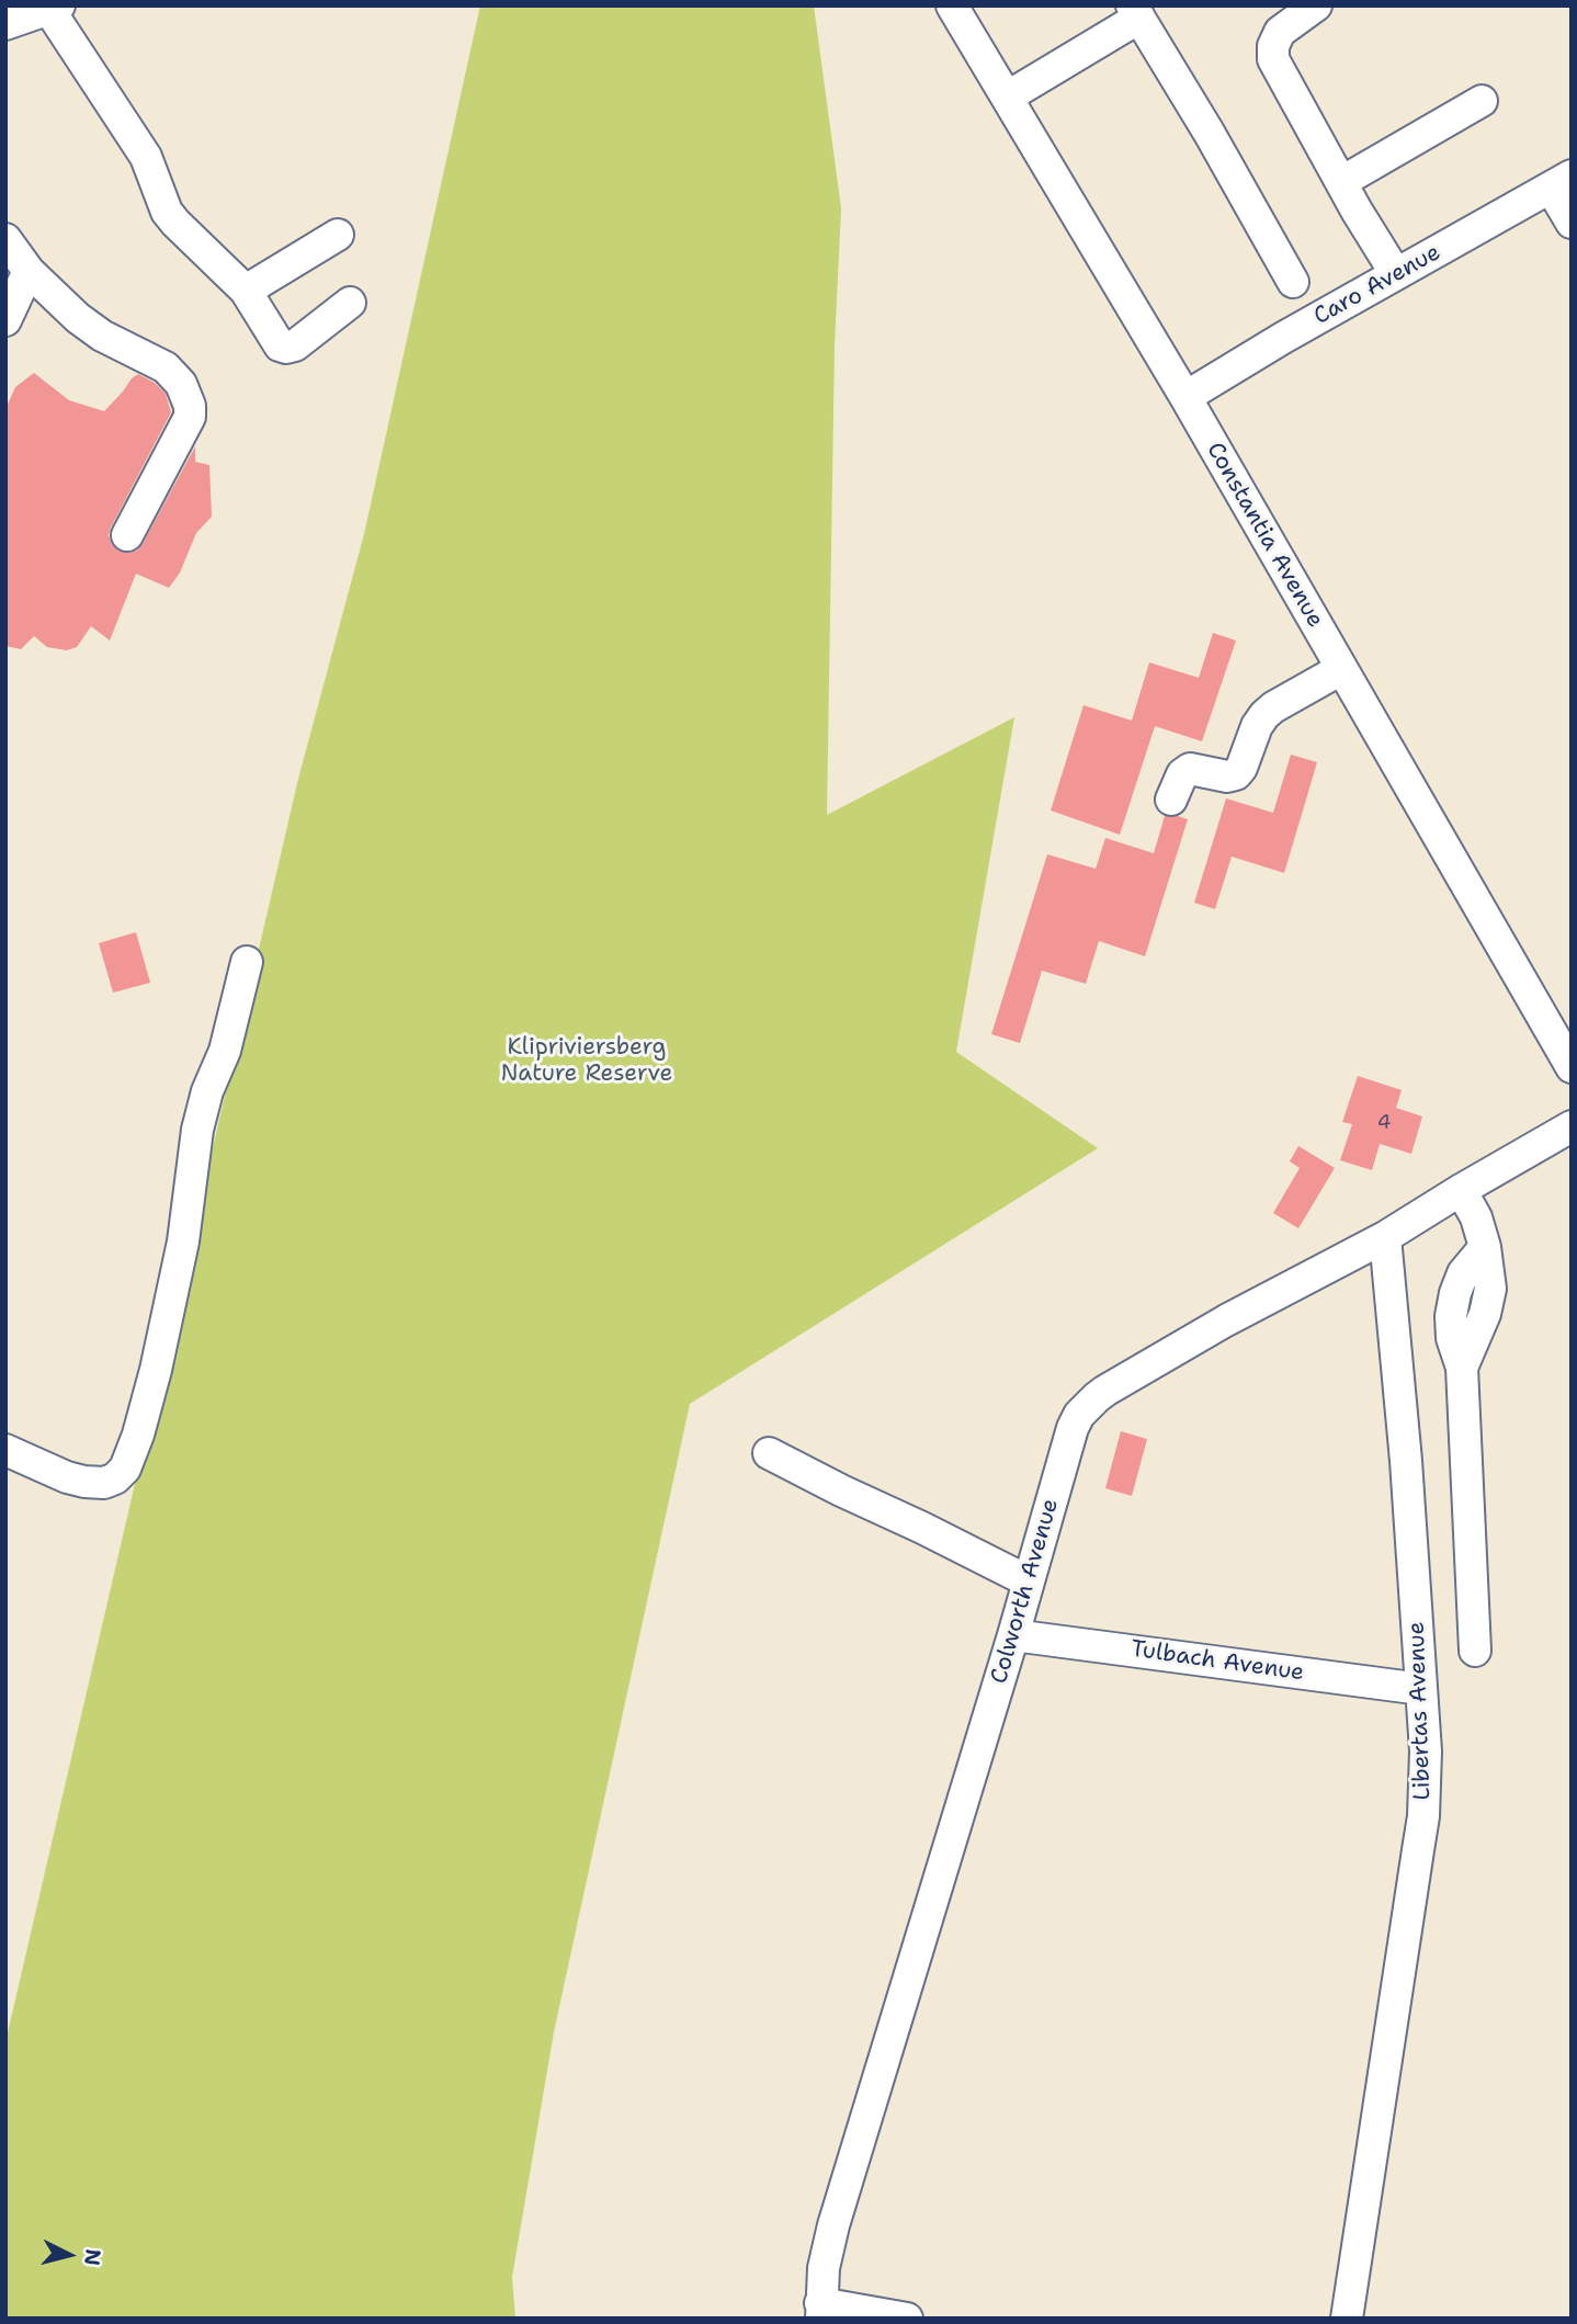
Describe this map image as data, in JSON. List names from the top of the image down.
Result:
{
  "streets": {
    "street": [
      "Caro Avenue",
      "Constantia Avenue",
      "Colworth Avenue",
      "Tulbach Avenue",
      "Libertas Avenue"
    ]
  },
  "crossings": [
    ["Caro Avenue", "Constantia Avenue"],
    ["Colworth Avenue", "Tulbach Avenue"],
    ["Colworth Avenue", "Libertas Avenue"],
    ["Tulbach Avenue", "Libertas Avenue"]
  ],
  "parks": ["Klipriviersberg Nature Reserve"],
  "house_numbers": ["4"],
  "north": "right"
}
